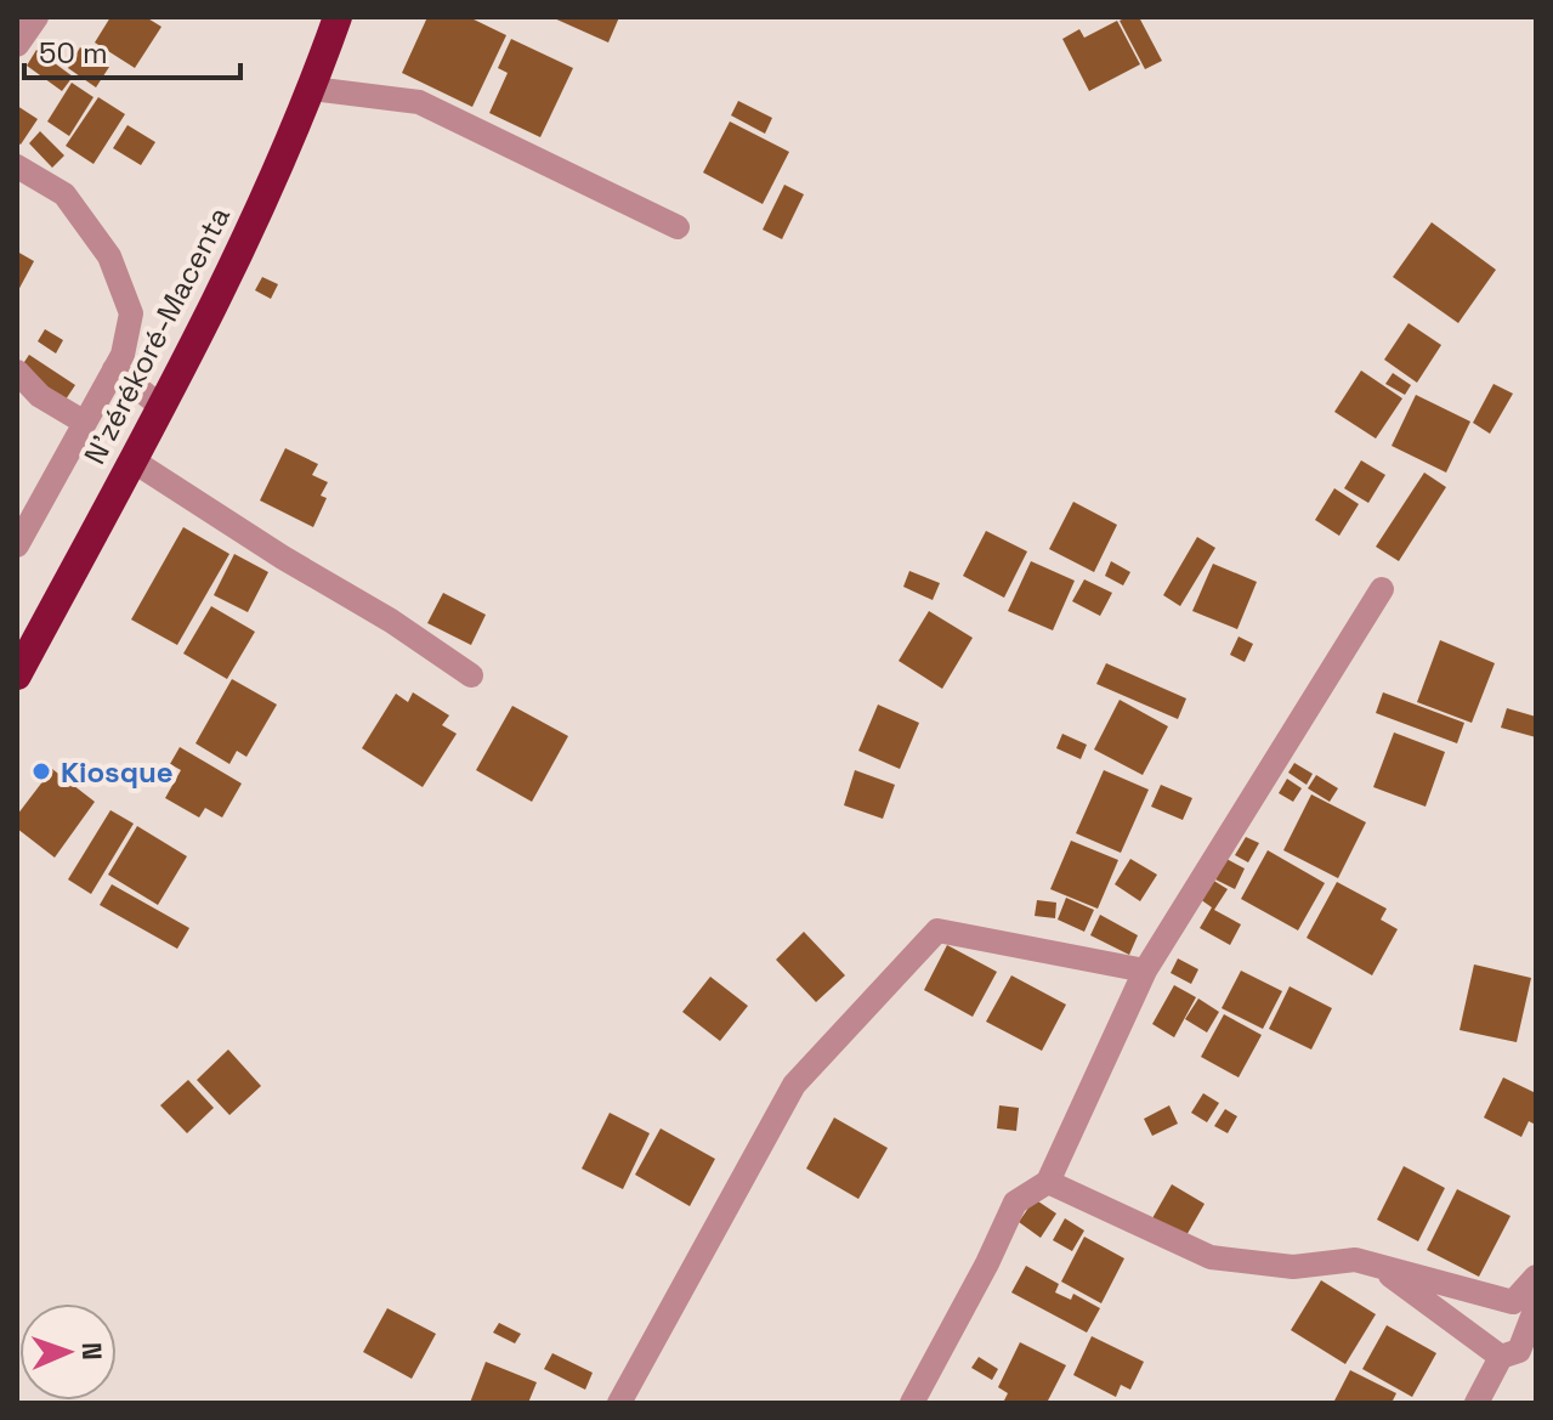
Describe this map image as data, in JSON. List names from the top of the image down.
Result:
{
  "streets": {
    "highway": ["N'zérékoré-Macenta"]
  },
  "places": ["Kiosque"],
  "scale_bar": "50 m",
  "north": "right"
}
